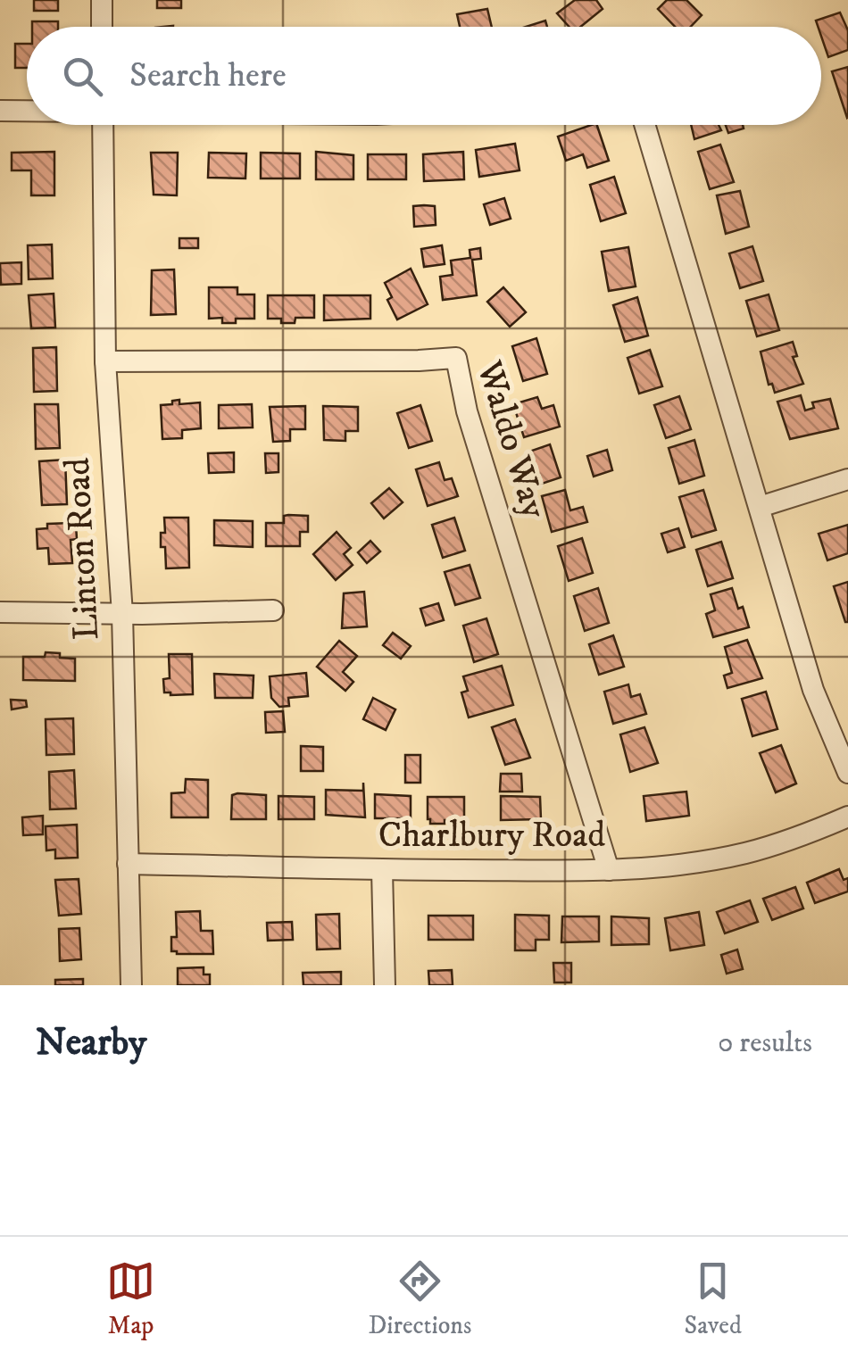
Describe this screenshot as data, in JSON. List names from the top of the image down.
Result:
{
  "streets": {
    "street": ["Waldo Way", "Linton Road", "Charlbury Road"]
  },
  "crossings": [
    ["Waldo Way", "Linton Road"],
    ["Waldo Way", "Charlbury Road"],
    ["Linton Road", "Charlbury Road"]
  ],
  "page": {
    "search": "Search here",
    "heading": ["Nearby", "0 results"],
    "nav": ["Map", "Directions", "Saved"]
  }
}
